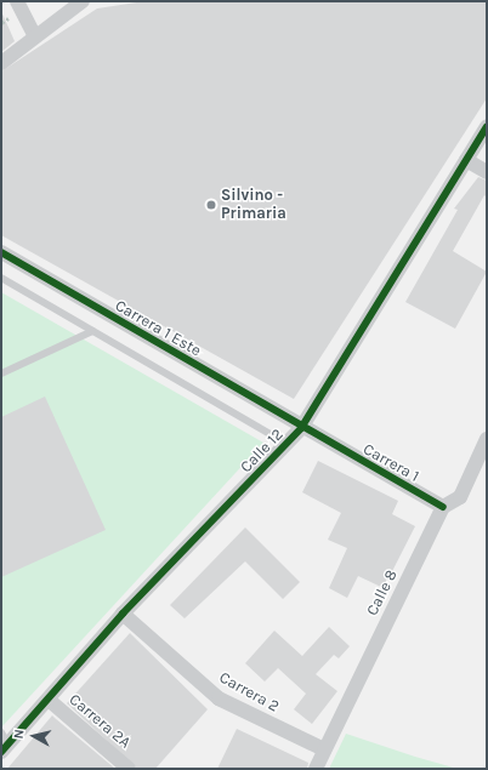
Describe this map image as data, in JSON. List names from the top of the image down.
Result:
{
  "streets": {
    "street": [
      "Carrera 1 Este",
      "Calle 12",
      "Carrera 1",
      "Calle 8",
      "Carrera 2",
      "Carrera 2A"
    ]
  },
  "crossings": [
    ["Carrera 1 Este", "Calle 12"],
    ["Carrera 1 Este", "Carrera 1"],
    ["Calle 12", "Carrera 1"],
    ["Calle 12", "Carrera 2"],
    ["Calle 12", "Carrera 2A"],
    ["Carrera 1", "Calle 8"],
    ["Calle 8", "Carrera 2"]
  ],
  "places": ["Silvino - Primaria"],
  "north": "left"
}
